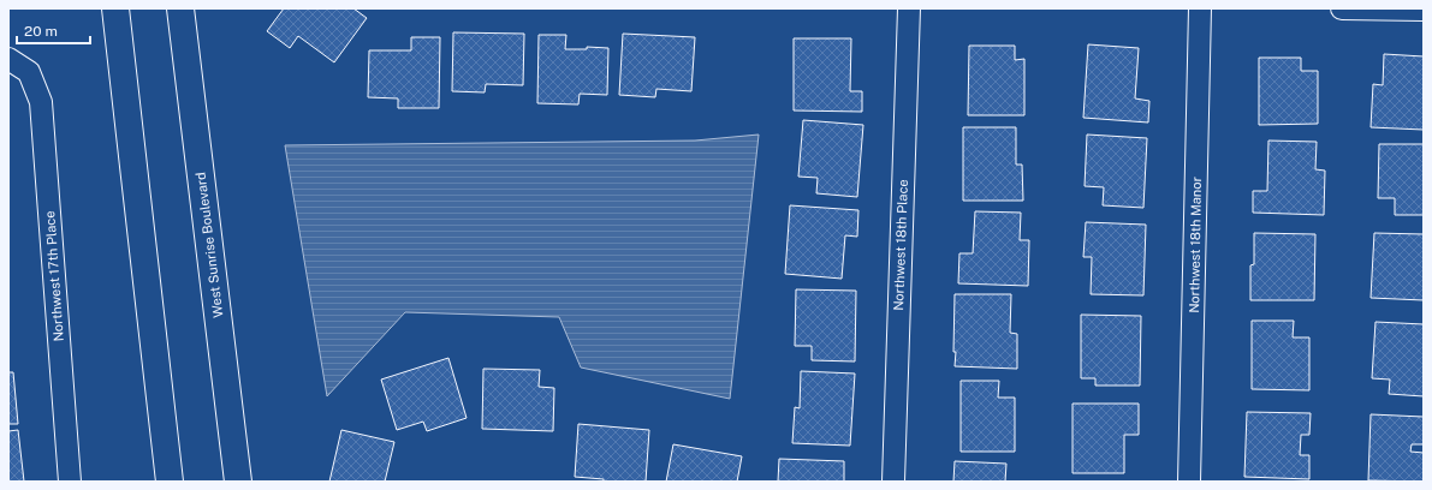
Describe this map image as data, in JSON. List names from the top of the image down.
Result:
{
  "streets": {
    "highway": ["West Sunrise Boulevard"],
    "street": ["Northwest 18th Place", "Northwest 18th Manor", "Northwest 17th Place"]
  },
  "scale_bar": "20 m"
}
